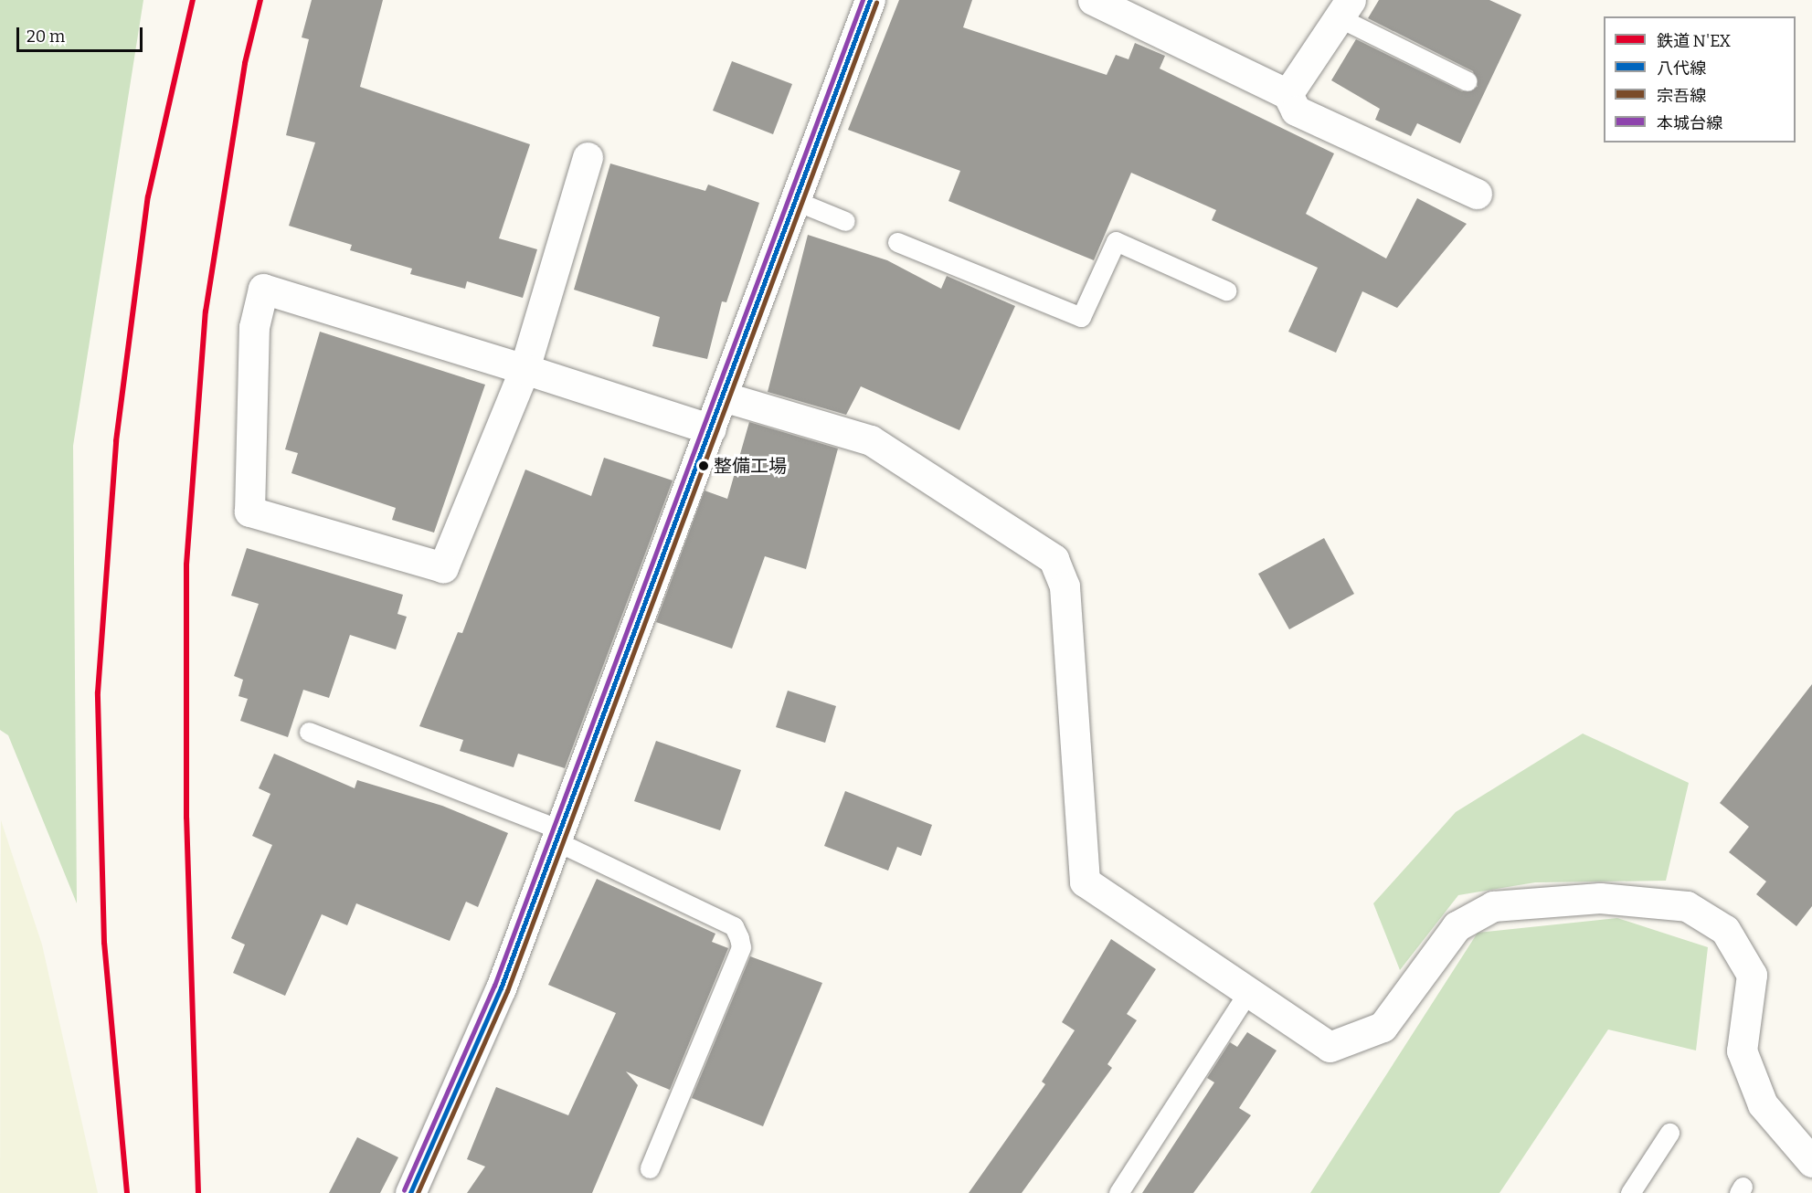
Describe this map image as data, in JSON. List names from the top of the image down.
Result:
{
  "places": ["整備工場"],
  "lines": [
    "rail line N'EX",
    "transit line 八代線",
    "transit line 本城台線",
    "transit line 宗吾線"
  ],
  "legend": [
    "鉄道 N'EX",
    "八代線",
    "宗吾線",
    "本城台線"
  ],
  "scale_bar": "20 m"
}
